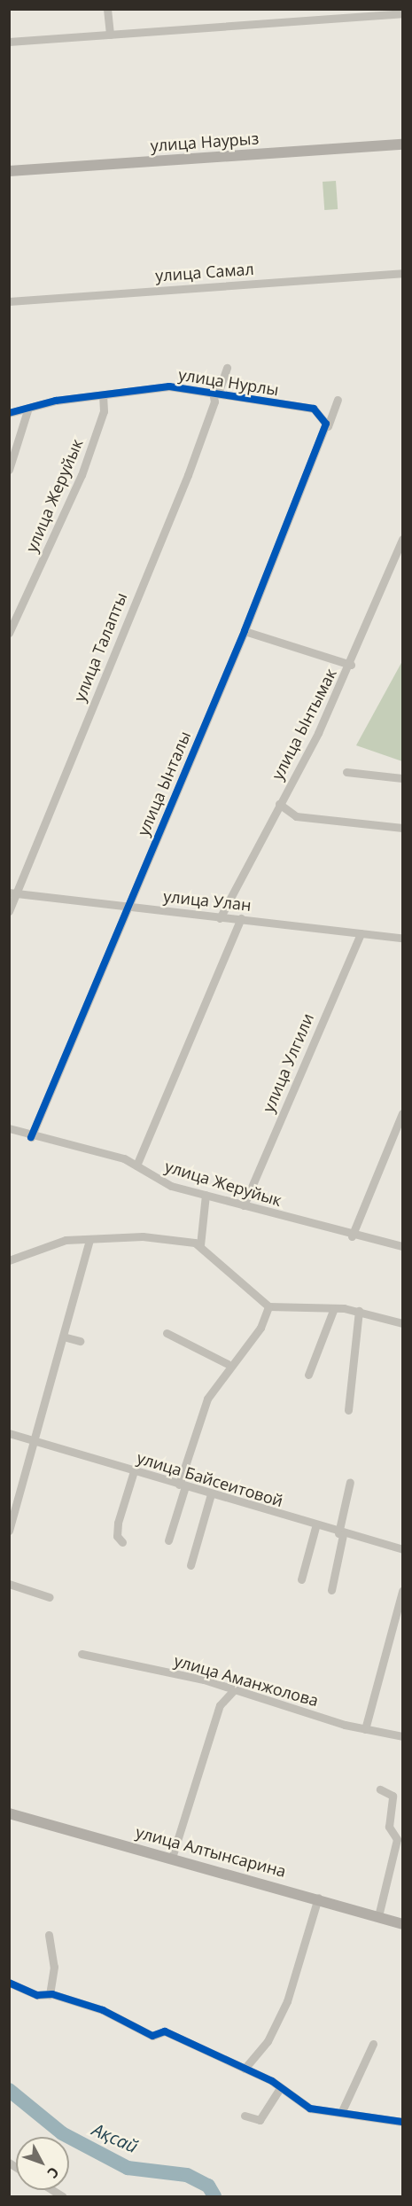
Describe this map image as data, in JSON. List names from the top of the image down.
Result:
{
  "streets": {
    "street": [
      "улица Наурыз",
      "улица Самал",
      "улица Нурлы",
      "улица Жеруйык",
      "улица Талапты",
      "улица Ынтымак",
      "улица Ынталы",
      "улица Улан",
      "улица Улгили",
      "улица Байсеитовой",
      "улица Аманжолова",
      "улица Алтынсарина"
    ]
  },
  "crossings": [
    ["улица Нурлы", "улица Жеруйык"],
    ["улица Нурлы", "улица Талапты"],
    ["улица Нурлы", "улица Ынталы"],
    ["улица Жеруйык", "улица Ынталы"],
    ["улица Жеруйык", "улица Улгили"],
    ["улица Талапты", "улица Улан"],
    ["улица Ынтымак", "улица Улан"],
    ["улица Ынталы", "улица Улан"],
    ["улица Улан", "улица Улгили"]
  ],
  "water": ["Ақсай"],
  "north": "bottom right"
}
